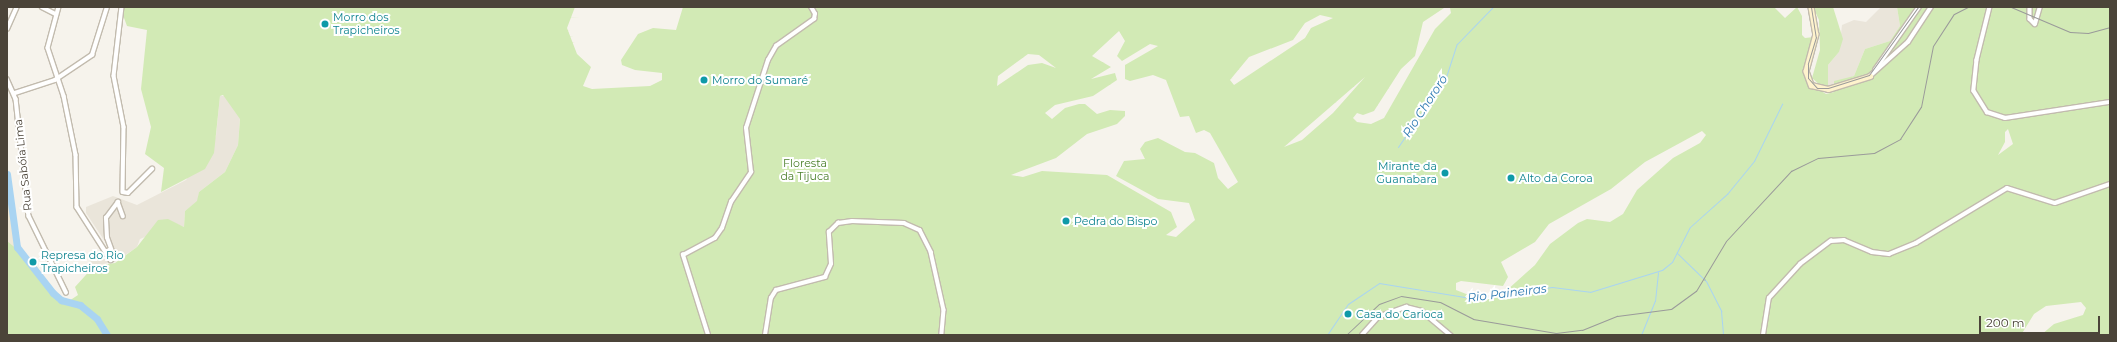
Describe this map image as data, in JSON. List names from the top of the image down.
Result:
{
  "streets": {
    "street": ["Rua Sabóia Lima"]
  },
  "water": ["Rio Chororó", "Rio Paineiras"],
  "parks": ["Floresta da Tijuca"],
  "places": [
    "Morro dos Trapicheiros",
    "Morro do Sumaré",
    "Mirante da Guanabara",
    "Alto da Coroa",
    "Pedra do Bispo",
    "Represa do Rio Trapicheiros",
    "Casa do Carioca"
  ],
  "scale_bar": "200 m"
}
